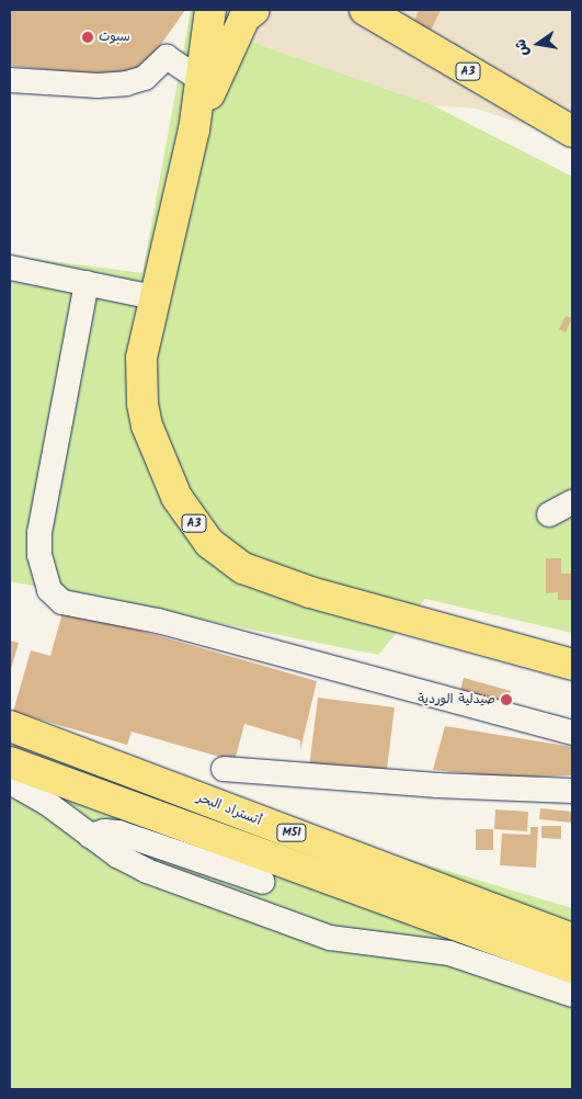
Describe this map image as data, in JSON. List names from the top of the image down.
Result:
{
  "streets": {
    "highway": ["A3", "أتستراد البحر", "M51"]
  },
  "places": ["سبوت", "صيدلية الوردية"],
  "north": "left"
}
